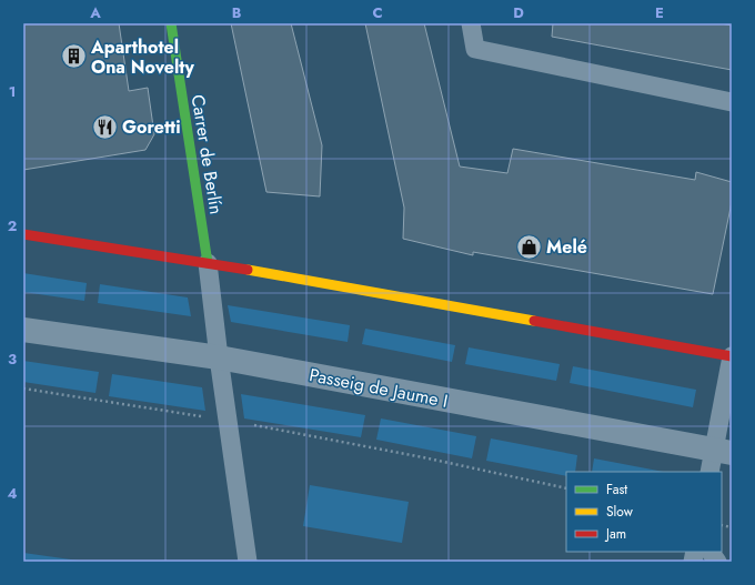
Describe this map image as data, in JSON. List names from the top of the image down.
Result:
{
  "streets": {
    "street": ["Carrer de Berlín", "Passeig de Jaume I"]
  },
  "places": {
    "building": ["Aparthotel Ona Novelty"],
    "restaurant": ["Goretti"],
    "shop": ["Melé"]
  },
  "legend": ["Fast", "Slow", "Jam"],
  "grid": {
    "columns": [
      "A",
      "B",
      "C",
      "D",
      "E"
    ],
    "rows": [
      "1",
      "2",
      "3",
      "4"
    ]
  }
}
